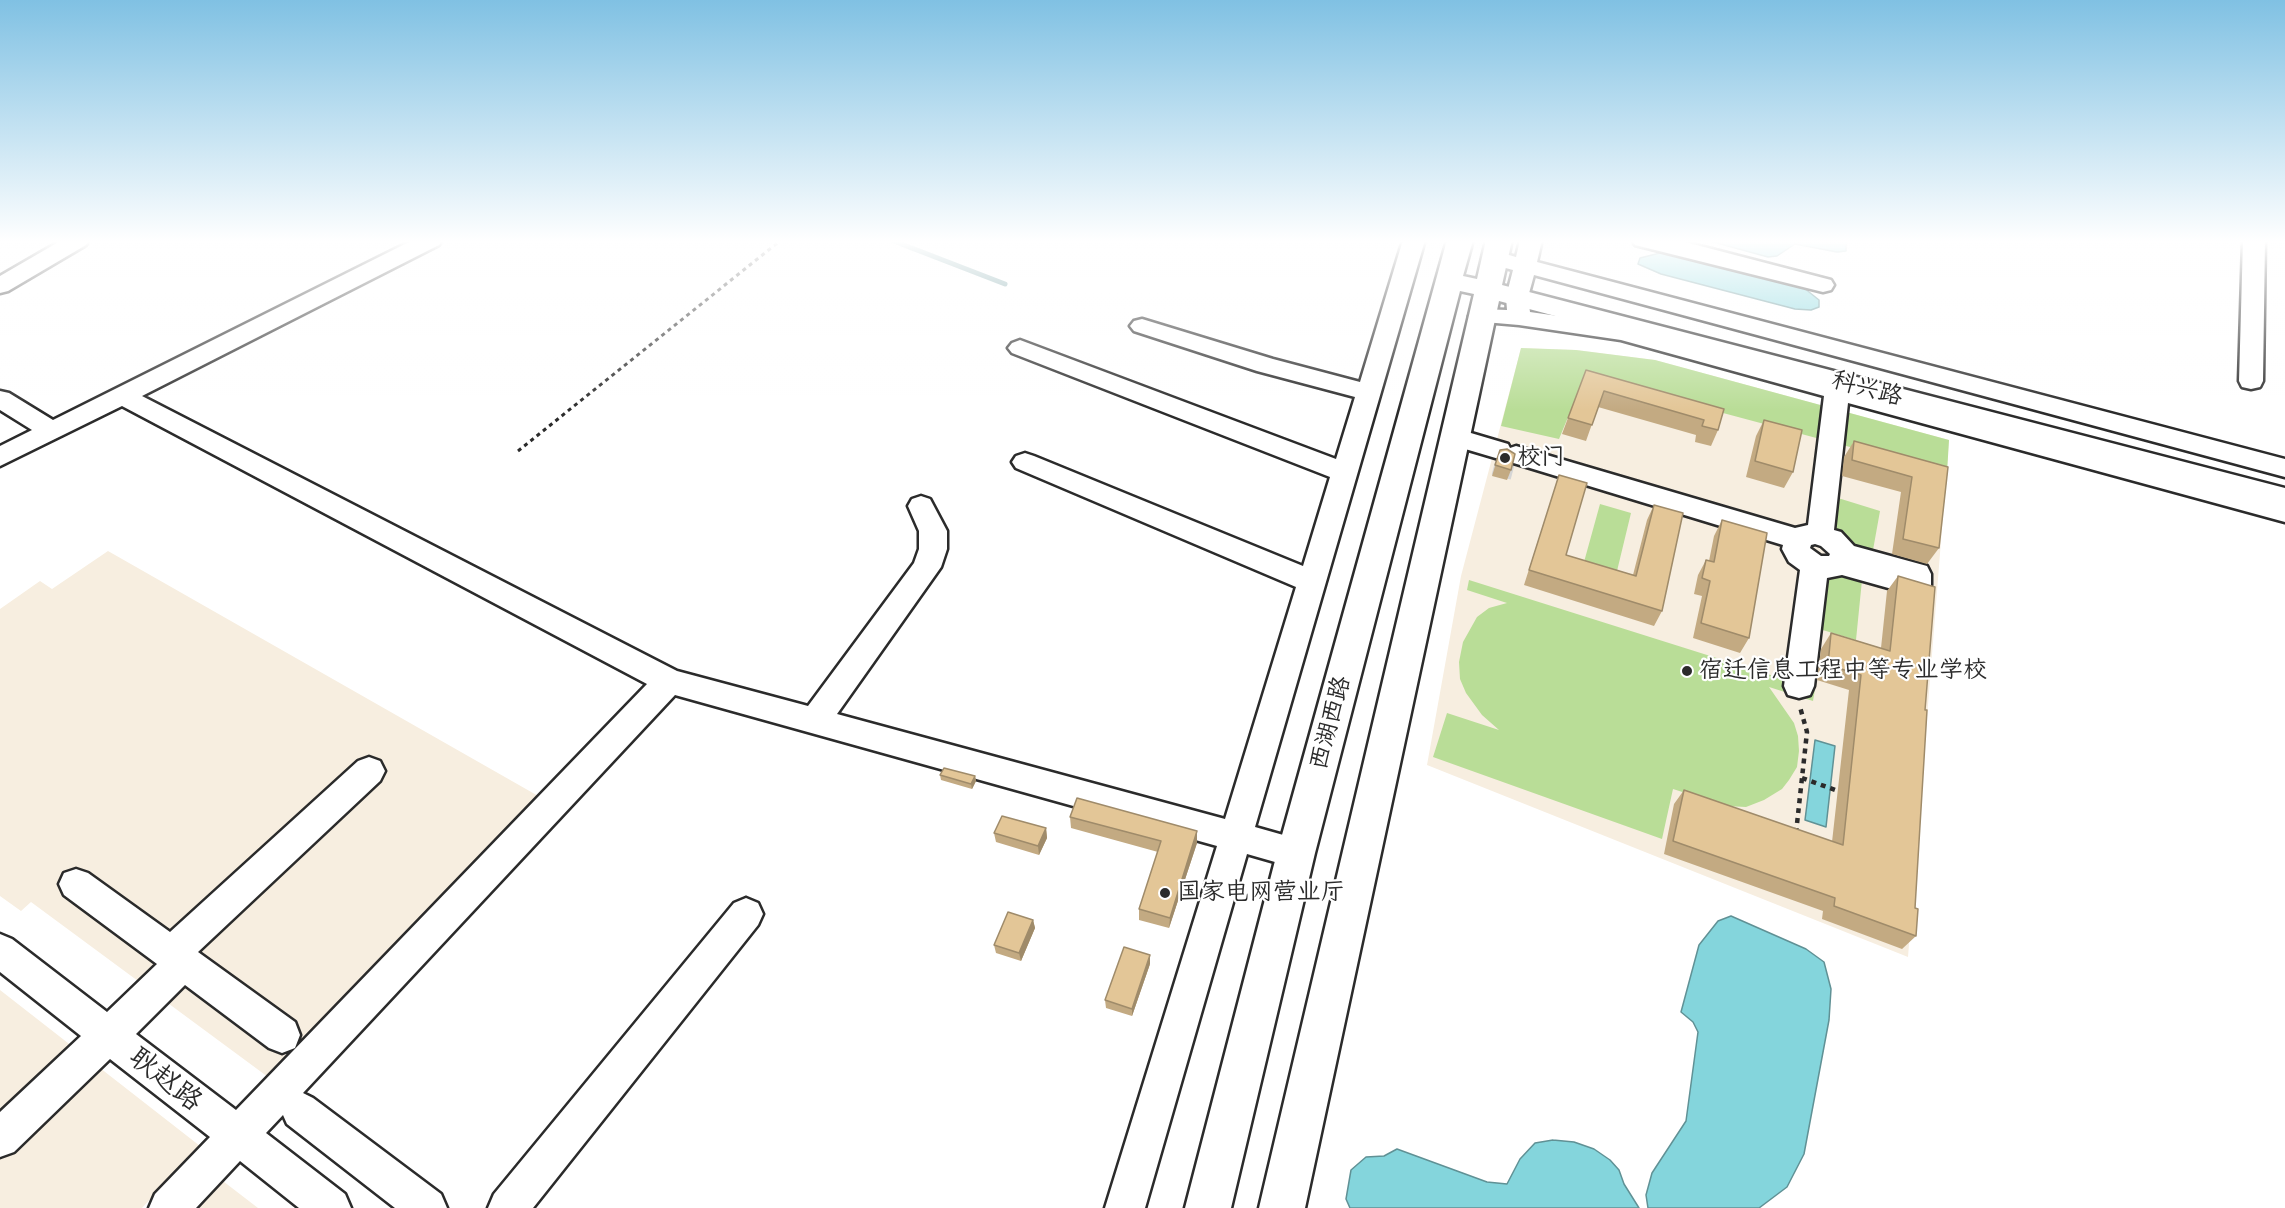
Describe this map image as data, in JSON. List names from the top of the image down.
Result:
{
  "streets": {
    "main road": ["科兴路", "西湖西路"],
    "street": ["耿赵路"]
  },
  "places": ["校门", "宿迁信息工程中等专业学校", "国家电网营业厅"]
}
